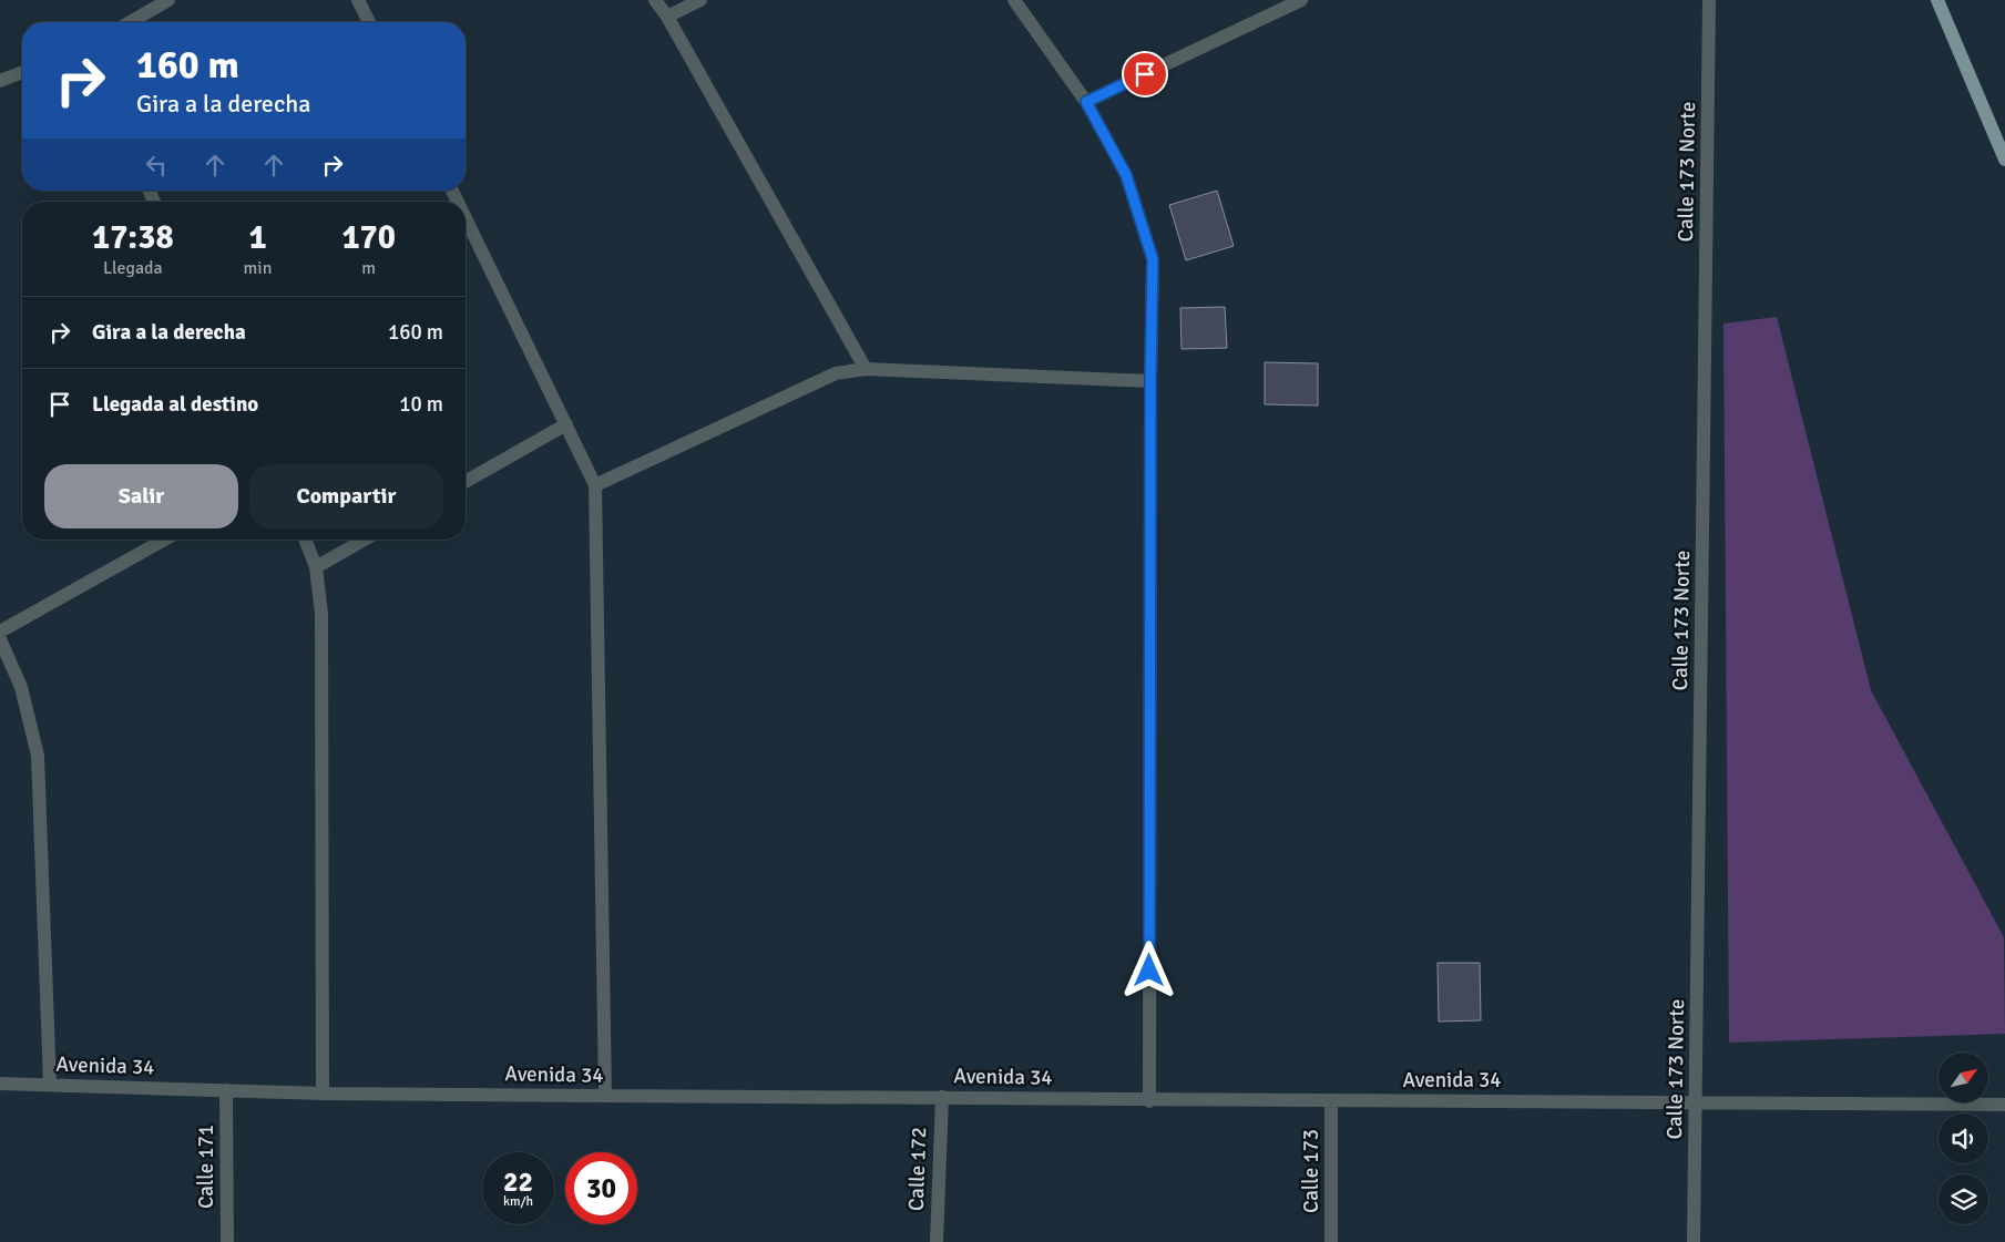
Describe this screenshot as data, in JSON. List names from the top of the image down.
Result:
{
  "streets": {
    "street": [
      "Calle 173 Norte",
      "Avenida 34",
      "Calle 171",
      "Calle 172",
      "Calle 173"
    ]
  },
  "crossings": [
    ["Calle 173 Norte", "Avenida 34"],
    ["Avenida 34", "Calle 171"],
    ["Avenida 34", "Calle 172"],
    ["Avenida 34", "Calle 173"]
  ],
  "north": "top right",
  "page": {
    "turn": ["160 m", "Gira a la derecha"],
    "eta": [
      "17:38",
      "Llegada",
      "1",
      "min",
      "170",
      "m"
    ],
    "list": [
      {
        "name": "Gira a la derecha",
        "value": "160 m"
      },
      {
        "name": "Llegada al destino",
        "value": "10 m"
      }
    ],
    "buttons": ["Salir", "Compartir"],
    "speed": "22 km/h",
    "limit": "30"
  }
}
